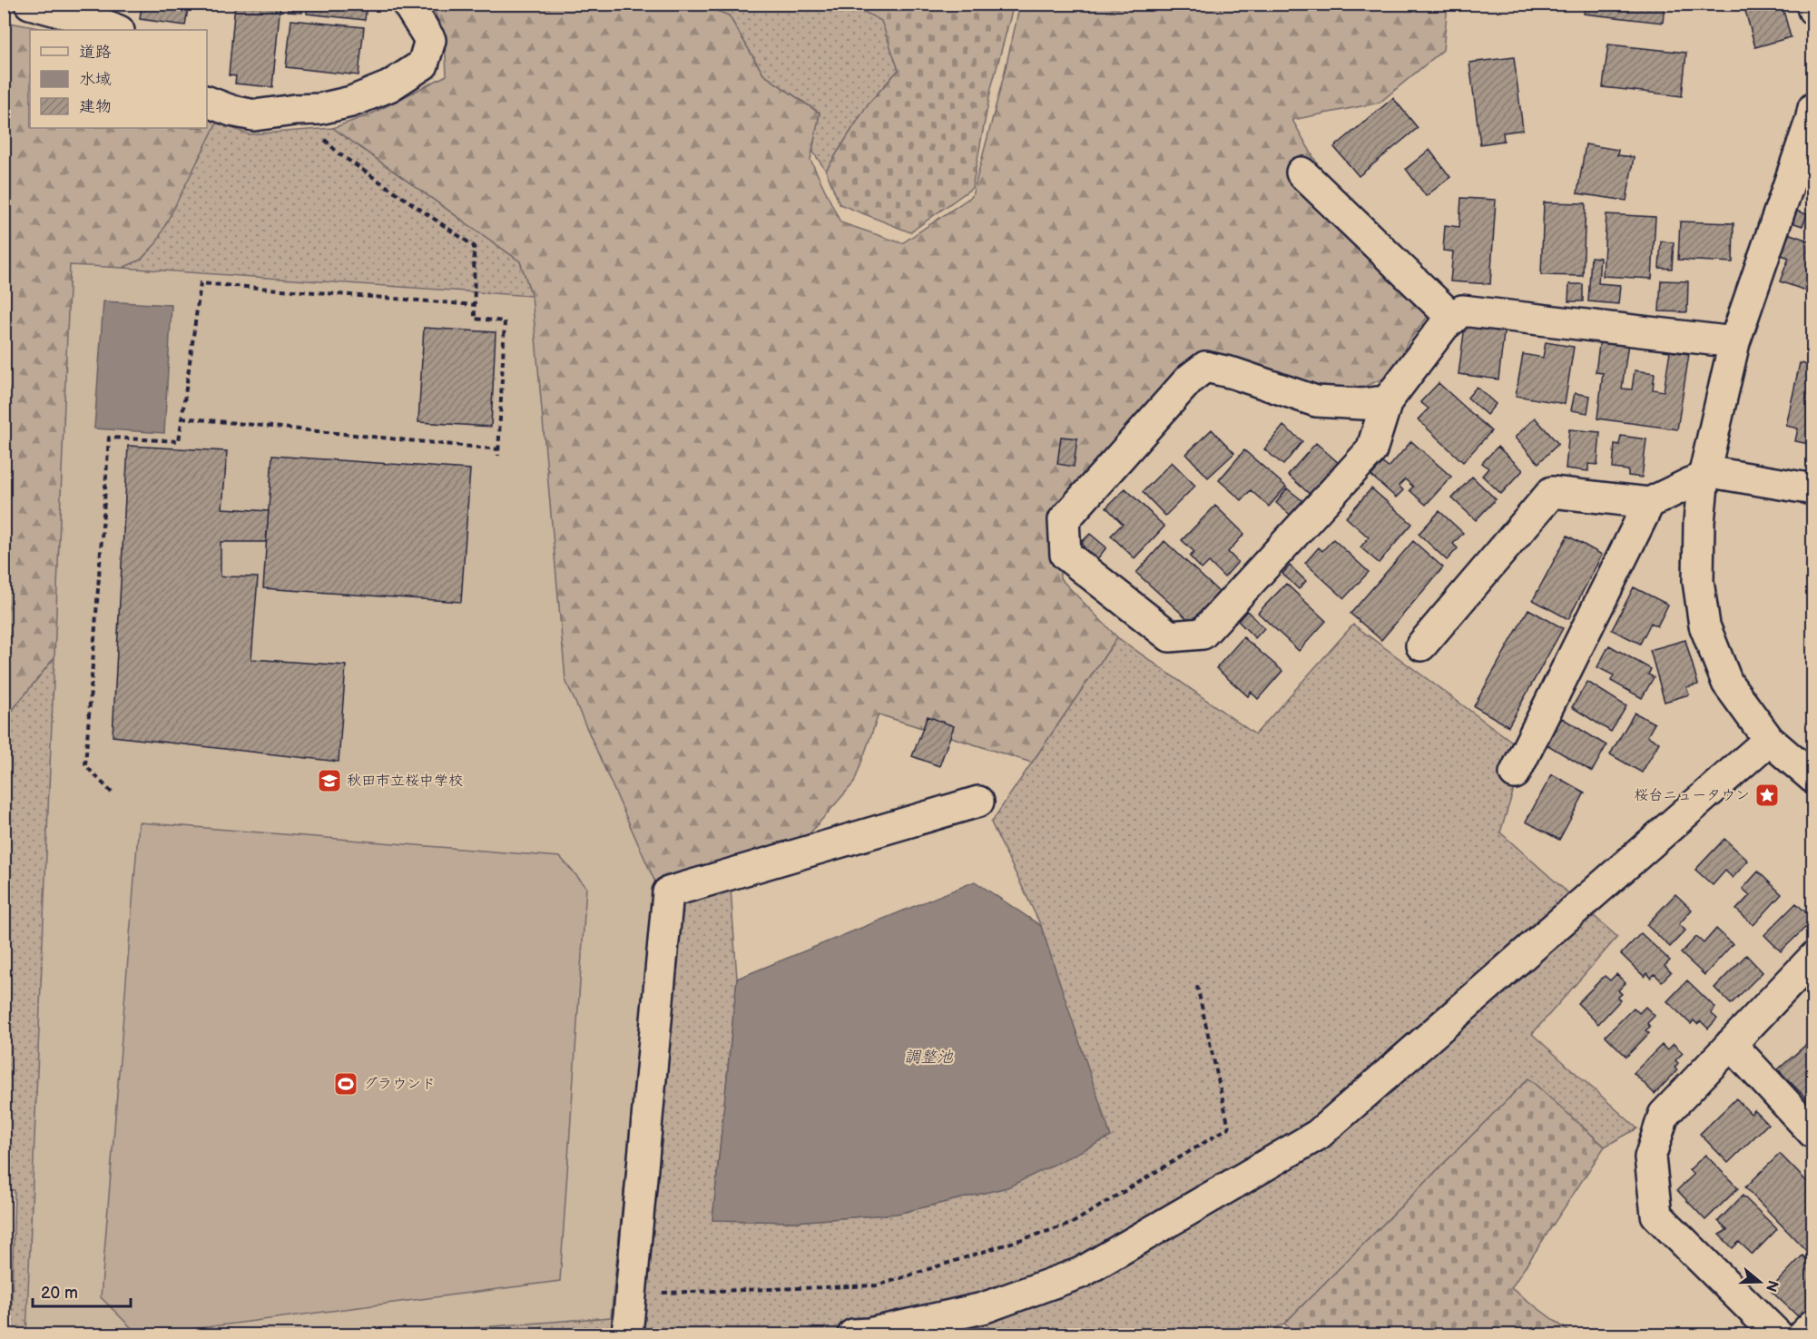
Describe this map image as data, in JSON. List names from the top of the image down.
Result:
{
  "water": ["調整池"],
  "places": {
    "school or university": ["秋田市立桜中学校"],
    "place": ["桜台ニュータウン"],
    "sports": ["グラウンド"]
  },
  "legend": ["道路", "水域", "建物"],
  "scale_bar": "20 m",
  "north": "right"
}
